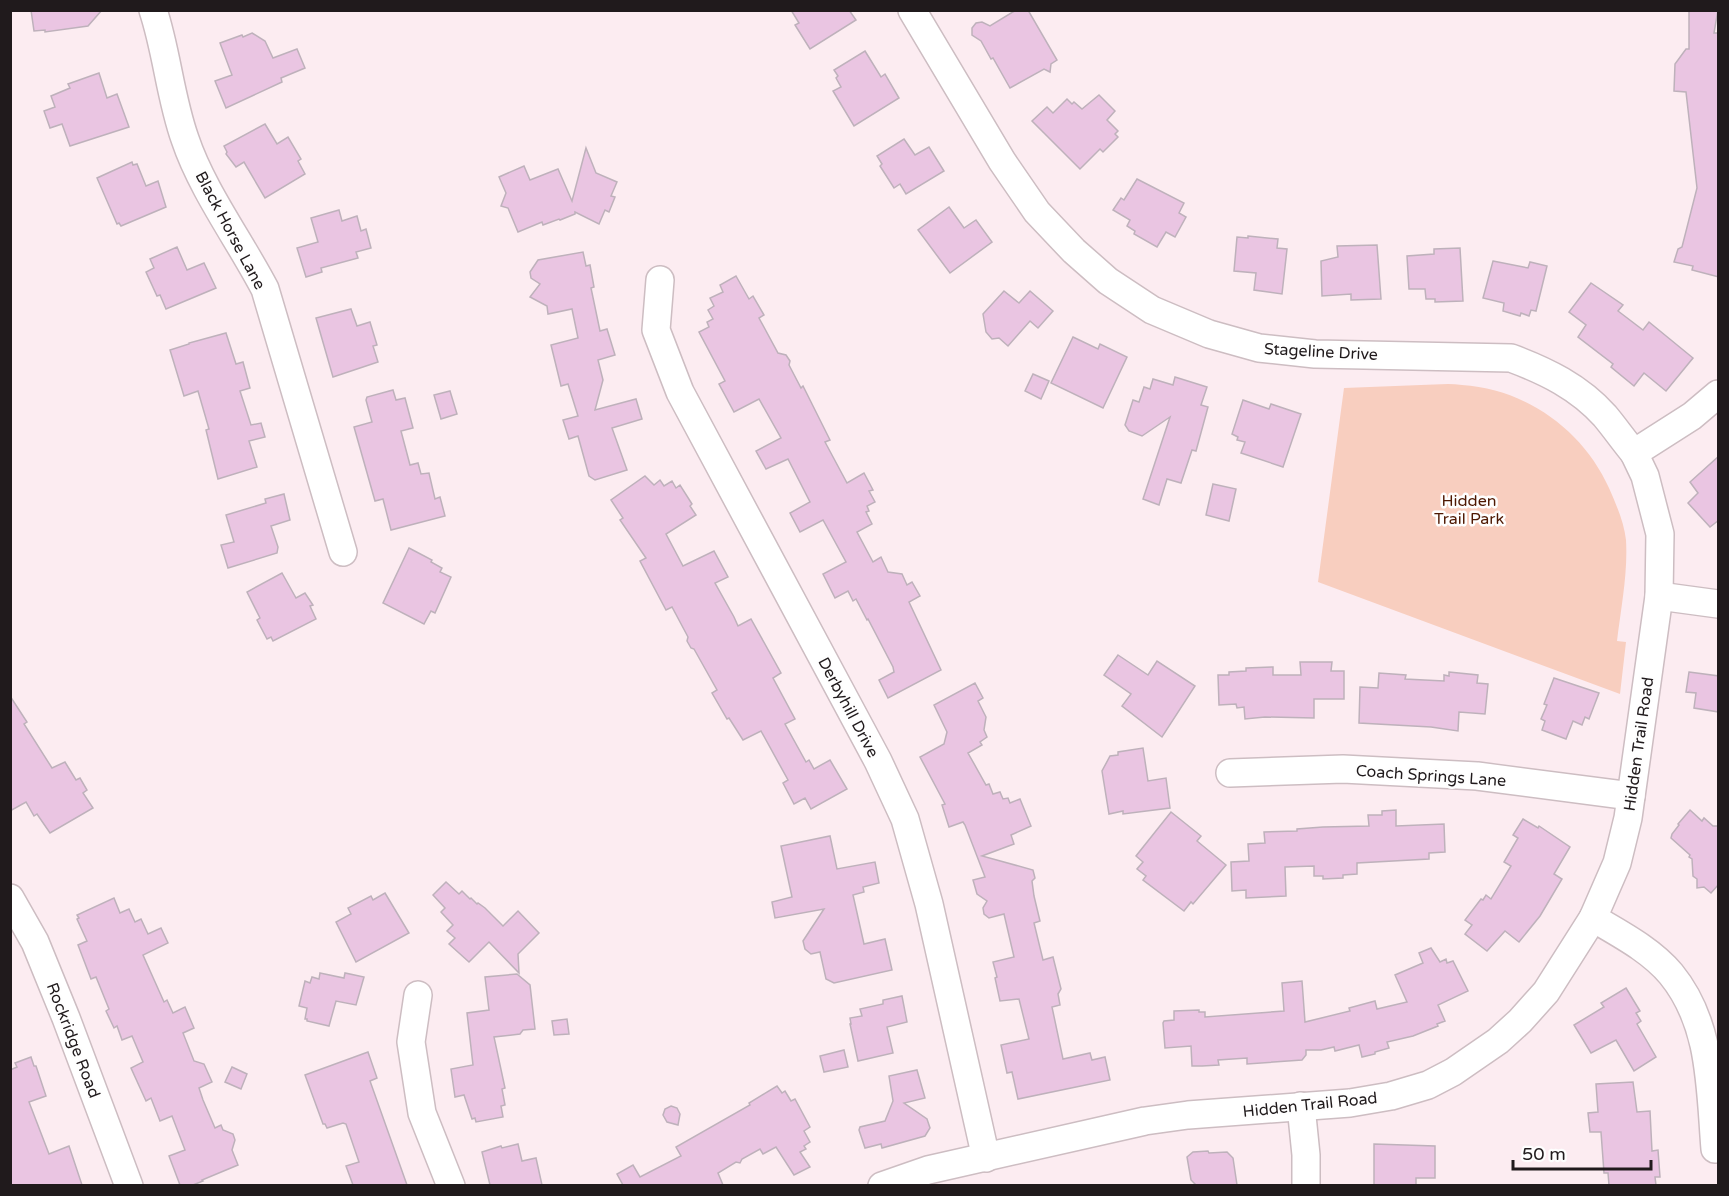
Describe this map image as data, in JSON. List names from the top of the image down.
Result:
{
  "streets": {
    "street": [
      "Black Horse Lane",
      "Stageline Drive",
      "Derbyhill Drive",
      "Hidden Trail Road",
      "Coach Springs Lane",
      "Rockridge Road"
    ]
  },
  "crossings": [
    ["Stageline Drive", "Hidden Trail Road"],
    ["Derbyhill Drive", "Hidden Trail Road"],
    ["Hidden Trail Road", "Coach Springs Lane"]
  ],
  "parks": ["Hidden Trail Park"],
  "scale_bar": "50 m"
}
